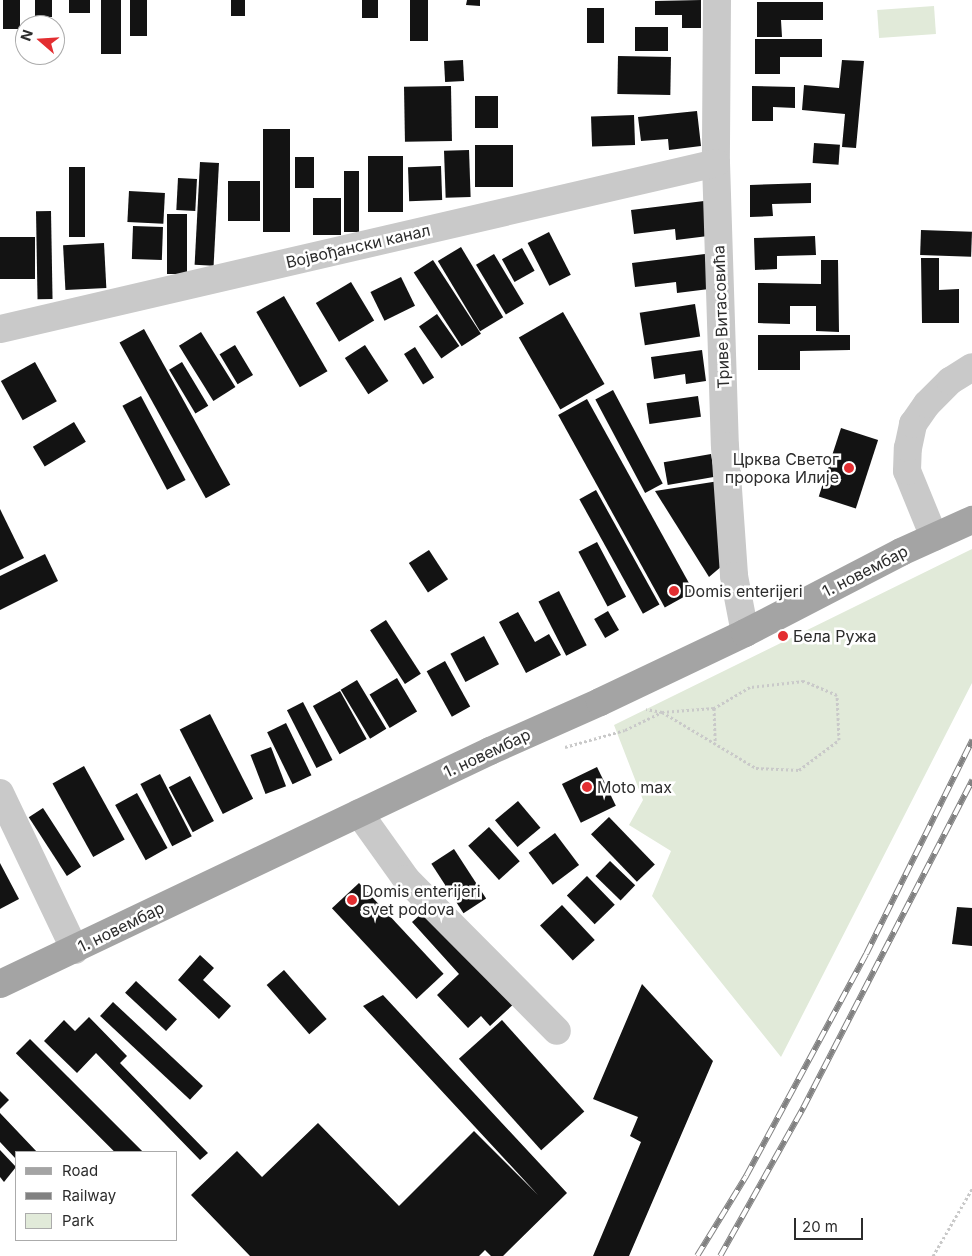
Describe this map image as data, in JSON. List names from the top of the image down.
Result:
{
  "streets": {
    "main road": ["1. новембар"],
    "street": ["Војвођански канал", "Триве Витасовића"]
  },
  "crossings": [
    ["Војвођански канал", "Триве Витасовића"],
    ["Триве Витасовића", "1. новембар"]
  ],
  "places": [
    "Црква Светог пророка Илије",
    "Domis enterijeri",
    "Бела Ружа",
    "Moto max",
    "Domis enterijeri svet podova"
  ],
  "legend": ["Road", "Railway", "Park"],
  "scale_bar": "20 m",
  "north": "left"
}
